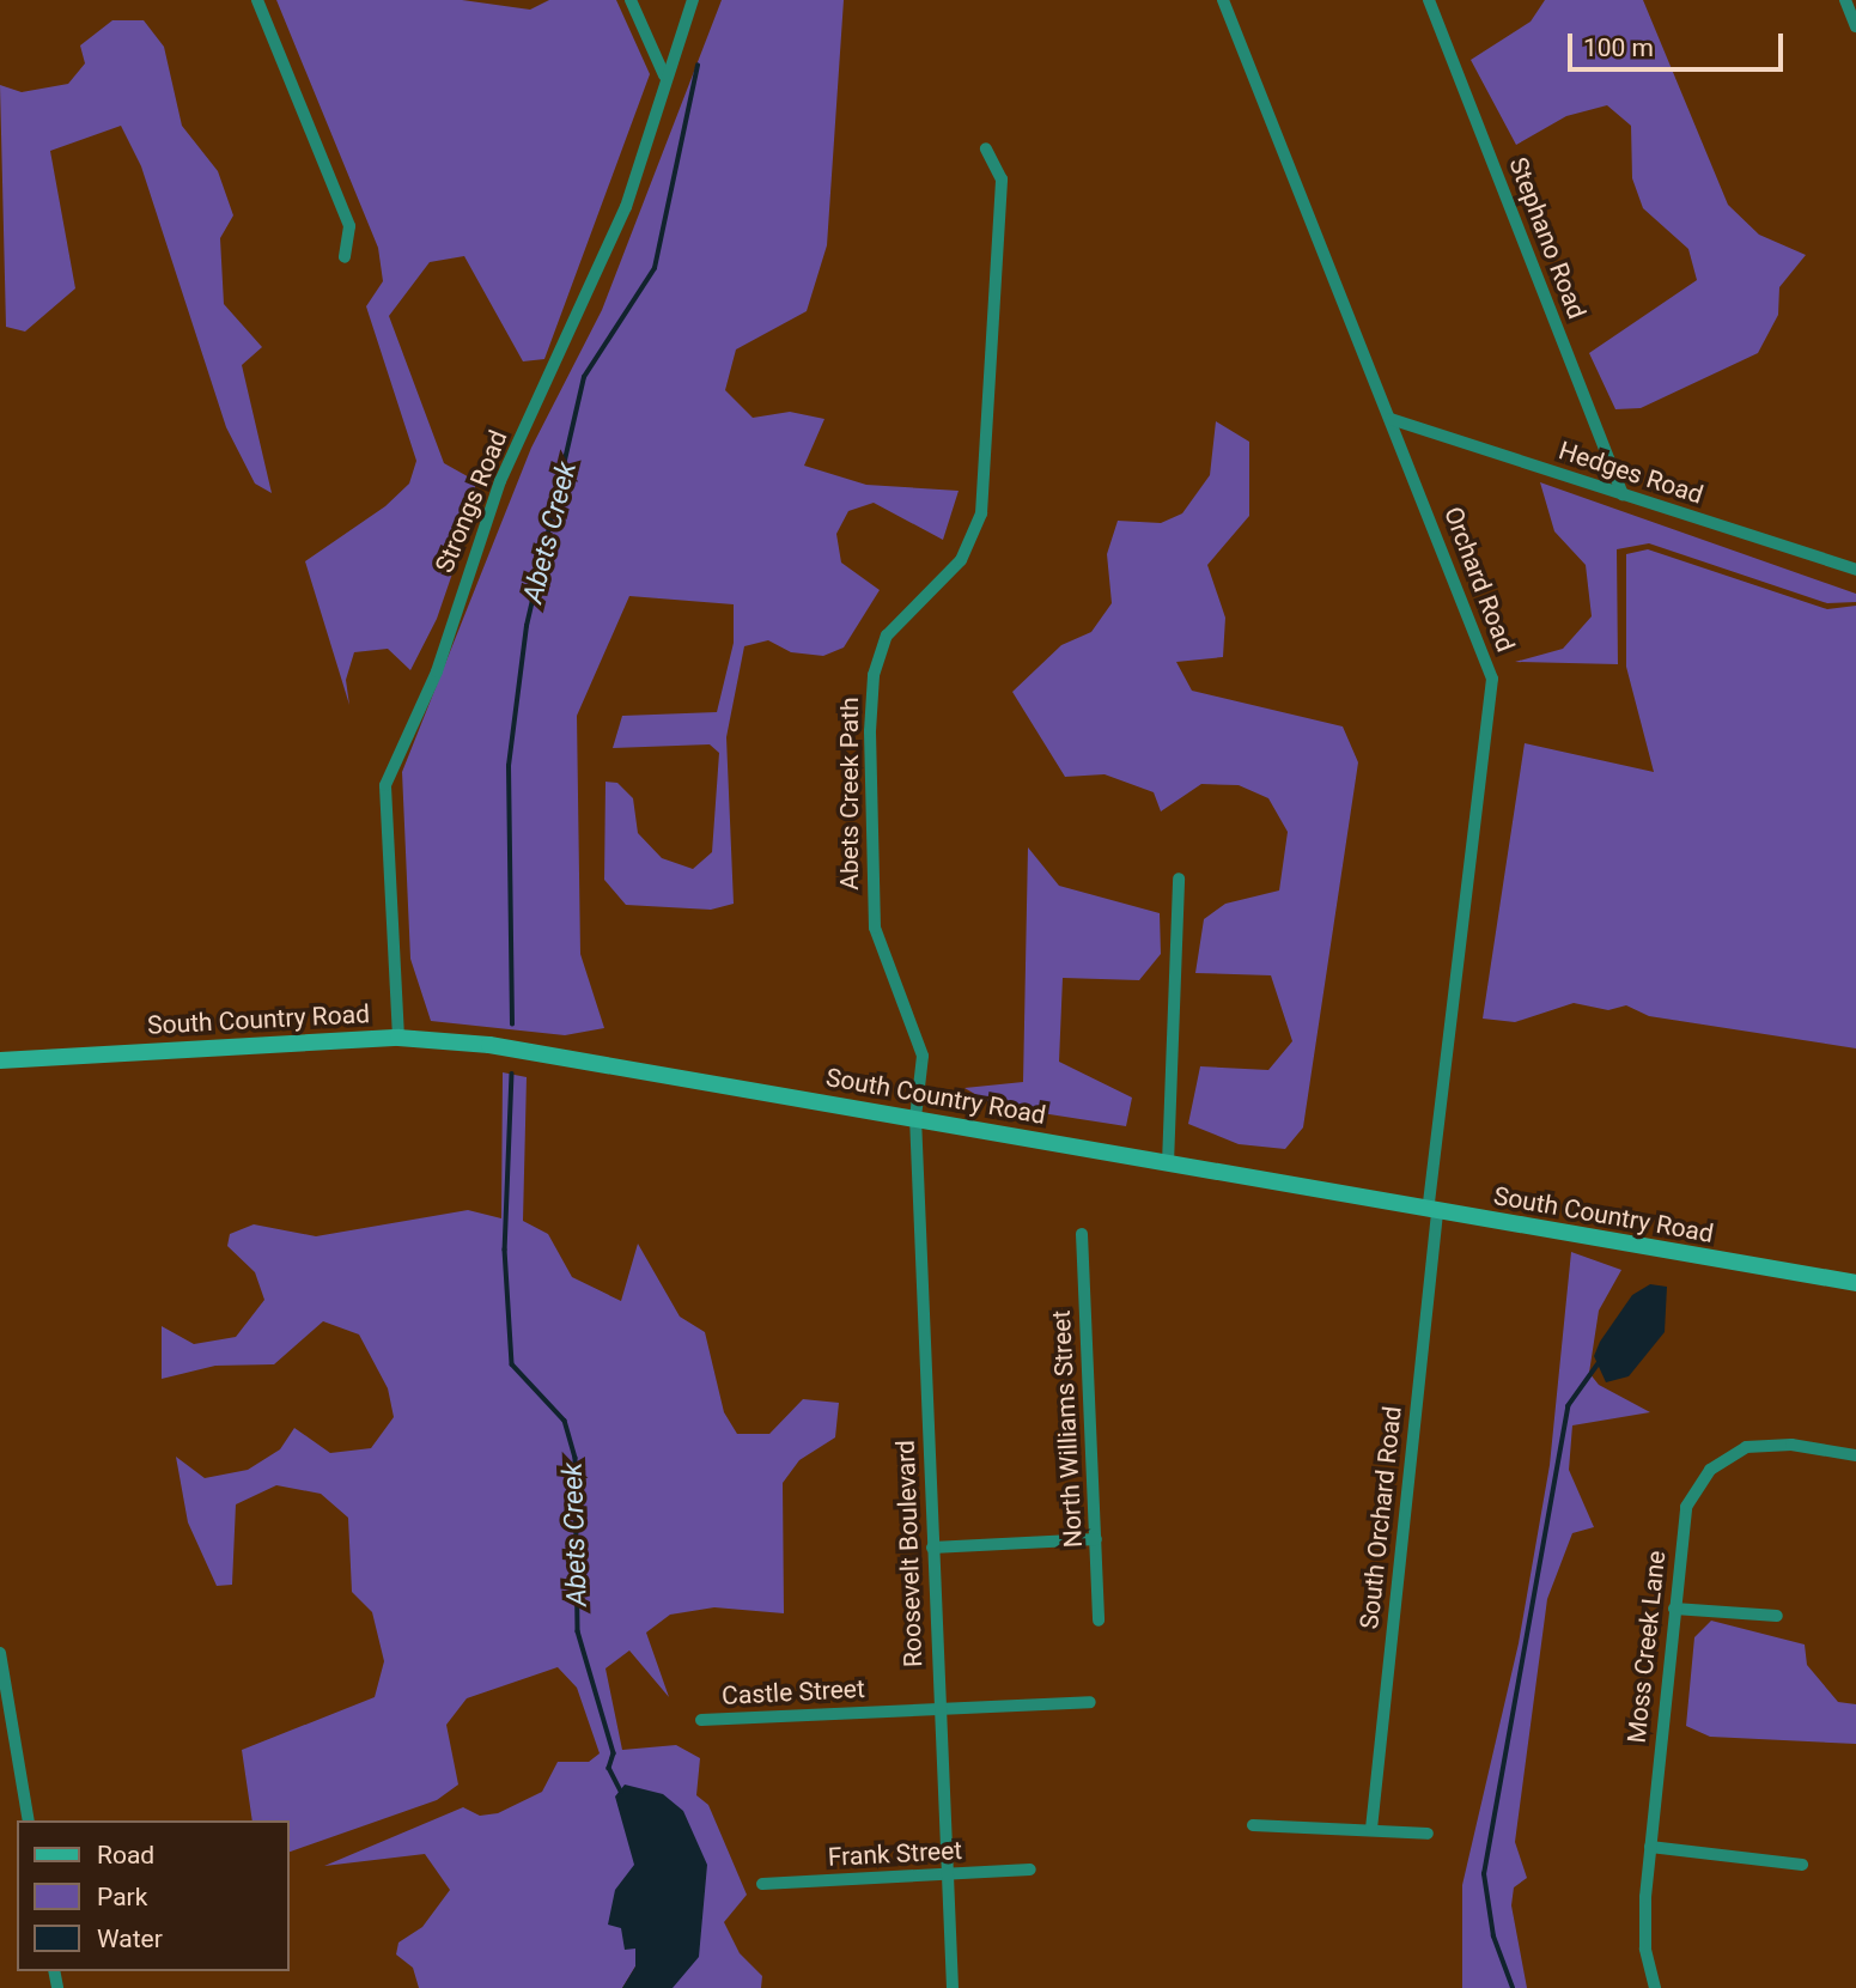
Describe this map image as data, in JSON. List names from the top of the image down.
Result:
{
  "streets": {
    "main road": ["South Country Road"],
    "street": [
      "Stephano Road",
      "Hedges Road",
      "Strongs Road",
      "Orchard Road",
      "Abets Creek Path",
      "North Williams Street",
      "South Orchard Road",
      "Roosevelt Boulevard",
      "Moss Creek Lane",
      "Castle Street",
      "Frank Street"
    ]
  },
  "crossings": [
    ["Stephano Road", "Hedges Road"],
    ["Hedges Road", "Orchard Road"],
    ["Strongs Road", "South Country Road"],
    ["Orchard Road", "South Country Road"],
    ["Orchard Road", "South Orchard Road"],
    ["Abets Creek Path", "South Country Road"],
    ["Abets Creek Path", "Roosevelt Boulevard"],
    ["South Country Road", "South Orchard Road"],
    ["South Country Road", "Roosevelt Boulevard"],
    ["Roosevelt Boulevard", "Castle Street"],
    ["Roosevelt Boulevard", "Frank Street"]
  ],
  "water": ["Abets Creek"],
  "legend": ["Road", "Park", "Water"],
  "scale_bar": "100 m"
}
